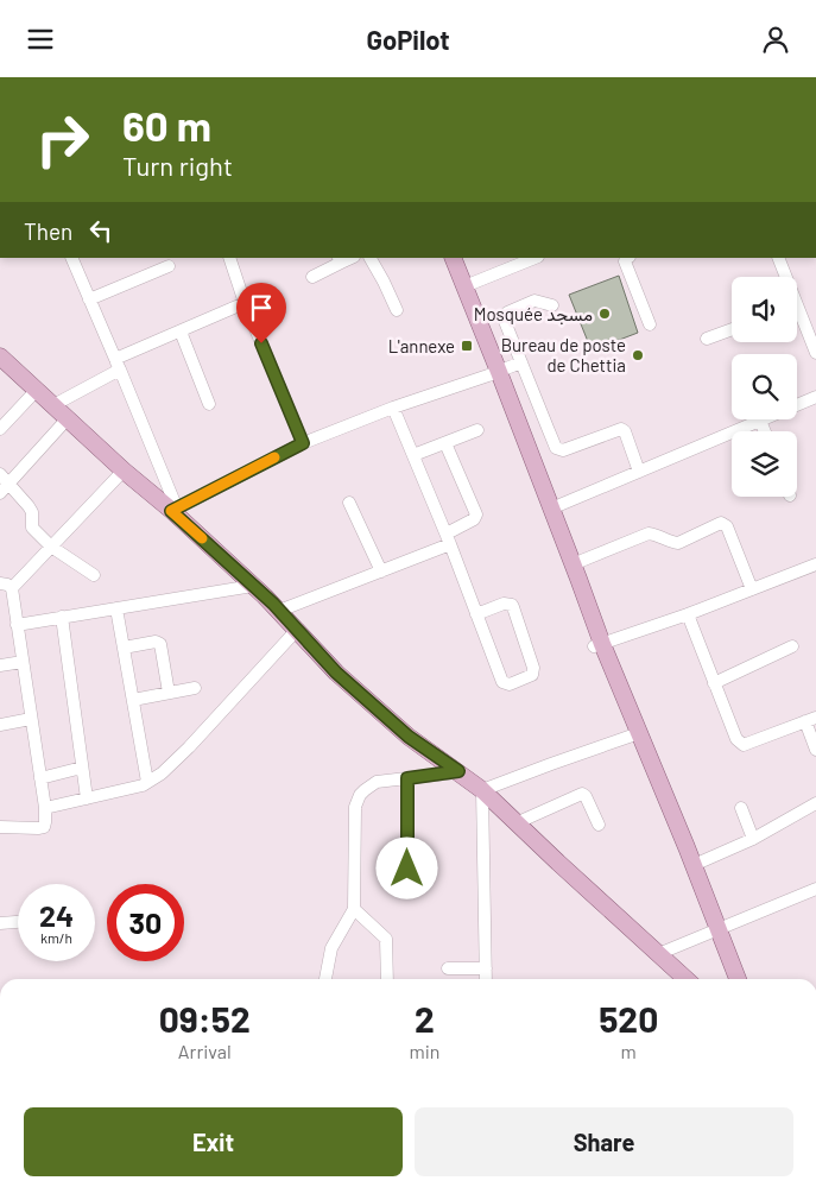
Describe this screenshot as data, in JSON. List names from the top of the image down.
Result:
{
  "places": {
    "other": ["Mosquée مسجد", "Bureau de poste de Chettia"],
    "transit": ["L'annexe"]
  },
  "page": {
    "header": "GoPilot",
    "turn": ["60 m", "Turn right"],
    "then": "Then",
    "speed": "24 km/h",
    "limit": "30",
    "eta": [
      "09:52",
      "Arrival",
      "2",
      "min",
      "520",
      "m"
    ],
    "buttons": ["Exit", "Share"]
  }
}
